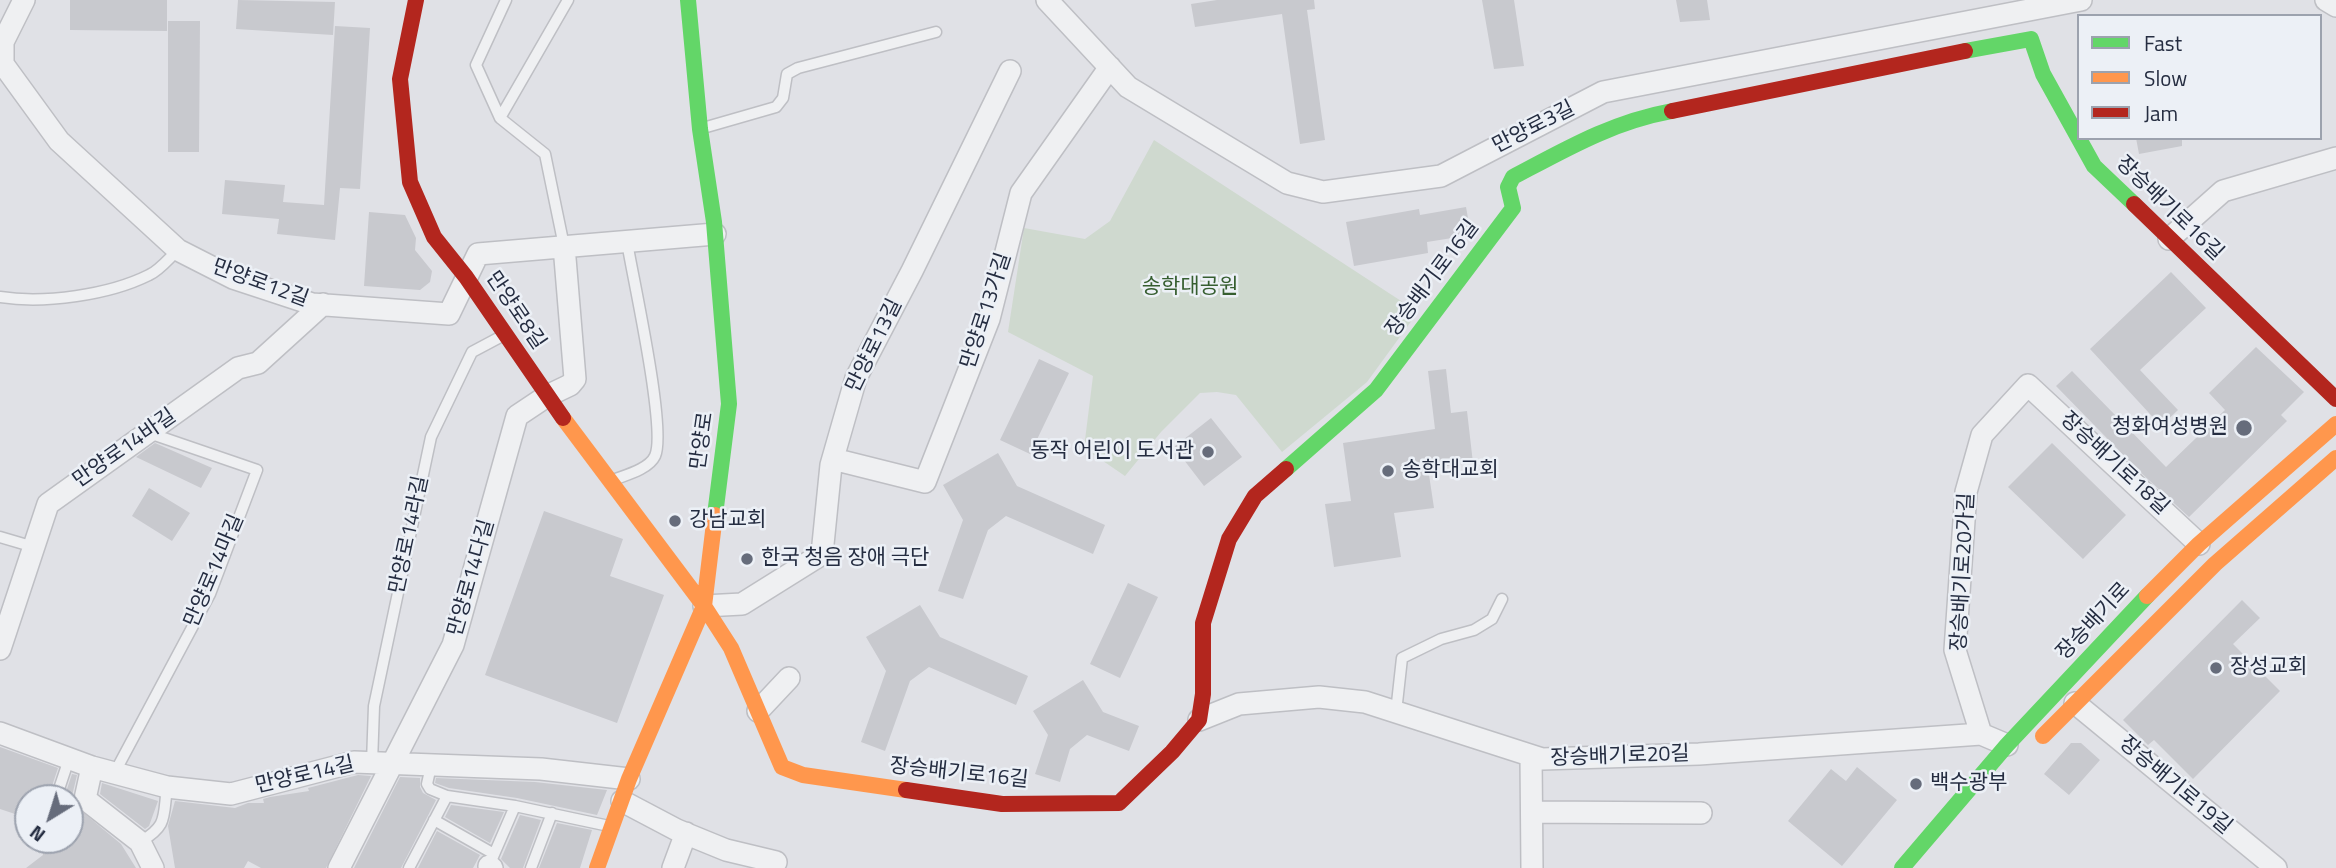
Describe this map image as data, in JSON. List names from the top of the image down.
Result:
{
  "streets": {
    "street": [
      "만양로3길",
      "장승배기로16길",
      "만양로12길",
      "만양로8길",
      "만양로13가길",
      "만양로13길",
      "만양로",
      "만양로14바길",
      "장승배기로18길",
      "장승배기로20가길",
      "만양로14다길",
      "장승배기로",
      "장승배기로20길",
      "만양로14길",
      "장승배기로19길"
    ],
    "lane": ["만양로14라길", "만양로14마길"]
  },
  "crossings": [
    ["만양로3길", "만양로13가길"],
    ["장승배기로16길", "만양로8길"],
    ["장승배기로16길", "만양로13길"],
    ["장승배기로16길", "만양로"],
    ["장승배기로16길", "장승배기로20길"],
    ["만양로12길", "만양로8길"],
    ["만양로12길", "만양로"],
    ["만양로12길", "만양로14바길"],
    ["만양로12길", "만양로14다길"],
    ["만양로8길", "만양로13길"],
    ["만양로8길", "만양로"],
    ["만양로8길", "만양로14라길"],
    ["만양로8길", "만양로14다길"],
    ["만양로13가길", "만양로13길"],
    ["만양로13길", "만양로"],
    ["만양로", "만양로14길"],
    ["만양로14바길", "만양로14마길"],
    ["장승배기로18길", "장승배기로20가길"],
    ["장승배기로18길", "장승배기로"],
    ["만양로14라길", "만양로14다길"],
    ["만양로14라길", "만양로14길"],
    ["만양로14마길", "만양로14길"],
    ["장승배기로20가길", "장승배기로20길"],
    ["만양로14다길", "만양로14길"],
    ["장승배기로", "장승배기로20길"],
    ["장승배기로", "장승배기로19길"]
  ],
  "parks": ["송학대공원"],
  "places": [
    "청화여성병원",
    "동작 어린이 도서관",
    "송학대교회",
    "강남교회",
    "한국 청음 장애 극단",
    "장성교회",
    "백수광부"
  ],
  "legend": ["Fast", "Slow", "Jam"],
  "north": "bottom left"
}
